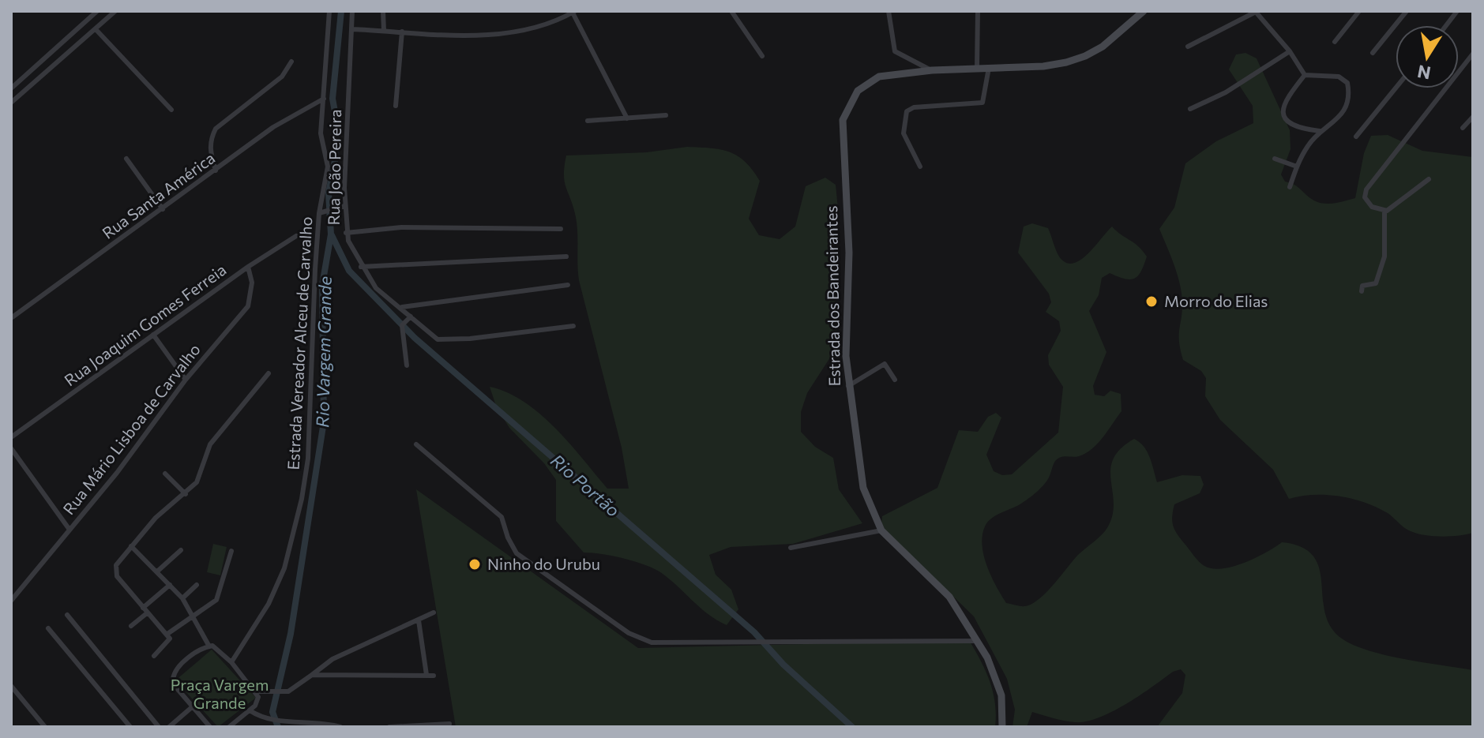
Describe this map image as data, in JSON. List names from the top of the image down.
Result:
{
  "streets": {
    "main road": ["Estrada dos Bandeirantes"],
    "street": [
      "Rua João Pereira",
      "Rua Santa América",
      "Rua Joaquim Gomes Ferreia",
      "Estrada Vereador Alceu de Carvalho",
      "Rua Mário Lisboa de Carvalho"
    ]
  },
  "crossings": [
    ["Rua Santa América", "Estrada Vereador Alceu de Carvalho"],
    ["Rua Joaquim Gomes Ferreia", "Rua Mário Lisboa de Carvalho"]
  ],
  "water": ["Rio Vargem Grande", "Rio Portão"],
  "parks": ["Praça Vargem Grande"],
  "places": ["Morro do Elias", "Ninho do Urubu"],
  "north": "bottom"
}
